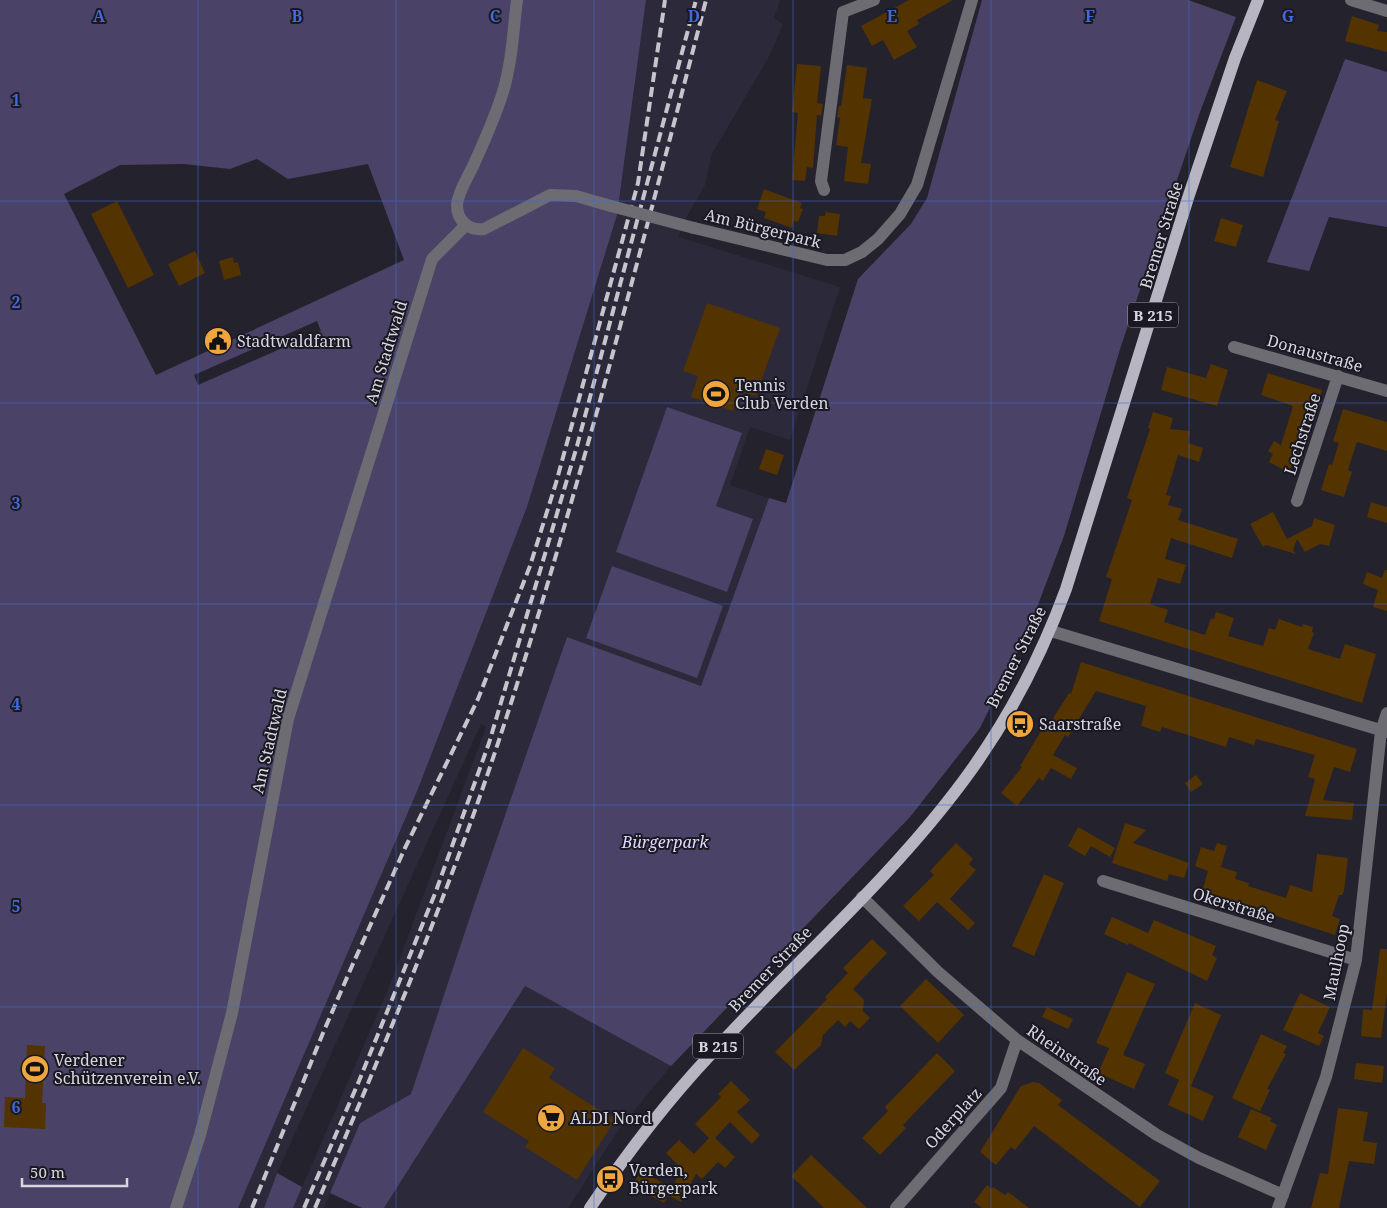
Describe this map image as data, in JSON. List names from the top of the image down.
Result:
{
  "streets": {
    "main road": ["Bremer Straße", "B 215"],
    "street": [
      "Am Bürgerpark",
      "Am Stadtwald",
      "Donaustraße",
      "Lechstraße",
      "Okerstraße",
      "Maulhoop",
      "Rheinstraße",
      "Oderplatz"
    ]
  },
  "crossings": [
    ["Am Bürgerpark", "Am Stadtwald"],
    ["Bremer Straße", "Rheinstraße"],
    ["Donaustraße", "Lechstraße"],
    ["Okerstraße", "Maulhoop"],
    ["Maulhoop", "Rheinstraße"],
    ["Rheinstraße", "Oderplatz"]
  ],
  "parks": ["Bürgerpark"],
  "places": {
    "public building": ["Stadtwaldfarm"],
    "sports": ["Tennis Club Verden", "Verdener Schützenverein e.V."],
    "bus stop": ["Saarstraße", "Verden, Bürgerpark"],
    "supermarket": ["ALDI Nord"]
  },
  "scale_bar": "50 m",
  "grid": {
    "columns": [
      "A",
      "B",
      "C",
      "D",
      "E",
      "F",
      "G"
    ],
    "rows": [
      "1",
      "2",
      "3",
      "4",
      "5",
      "6"
    ]
  }
}
